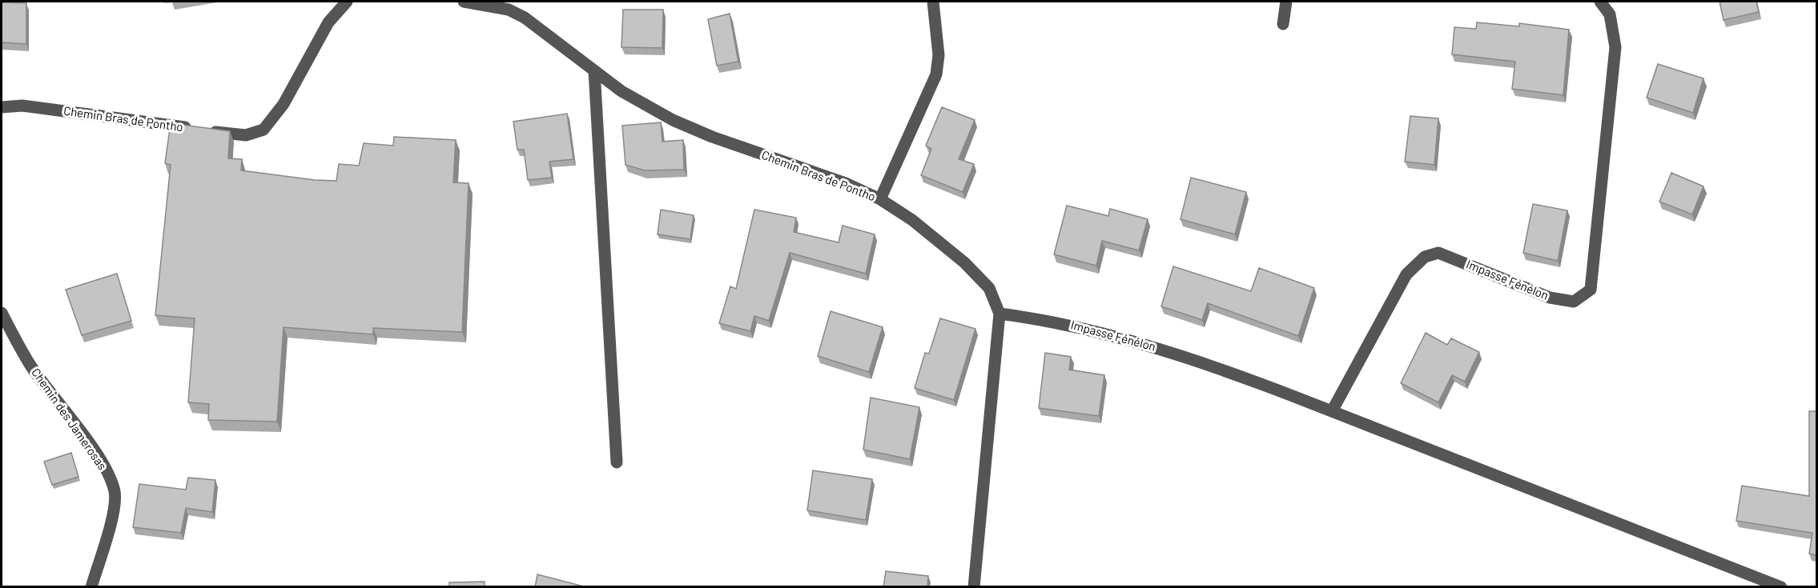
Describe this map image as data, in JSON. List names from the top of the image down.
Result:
{
  "streets": {
    "street": ["Chemin Bras de Pontho", "Impasse Fénélon", "Chemin des Jamerosas"]
  },
  "crossings": [
    ["Chemin Bras de Pontho", "Impasse Fénélon"]
  ]
}
